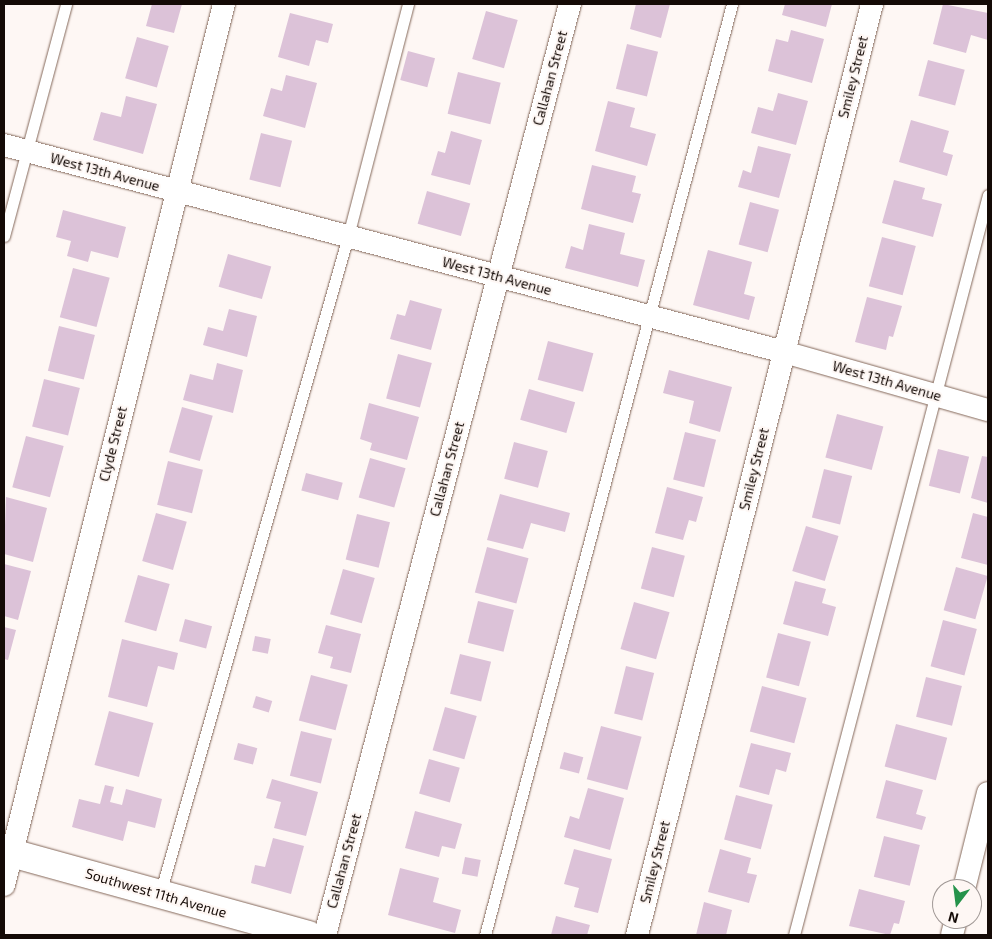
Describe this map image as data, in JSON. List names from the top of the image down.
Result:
{
  "streets": {
    "street": [
      "Smiley Street",
      "Callahan Street",
      "West 13th Avenue",
      "Clyde Street",
      "Southwest 11th Avenue"
    ]
  },
  "crossings": [
    ["Smiley Street", "West 13th Avenue"],
    ["Callahan Street", "West 13th Avenue"],
    ["West 13th Avenue", "Clyde Street"],
    ["Clyde Street", "Southwest 11th Avenue"]
  ],
  "north": "bottom"
}
